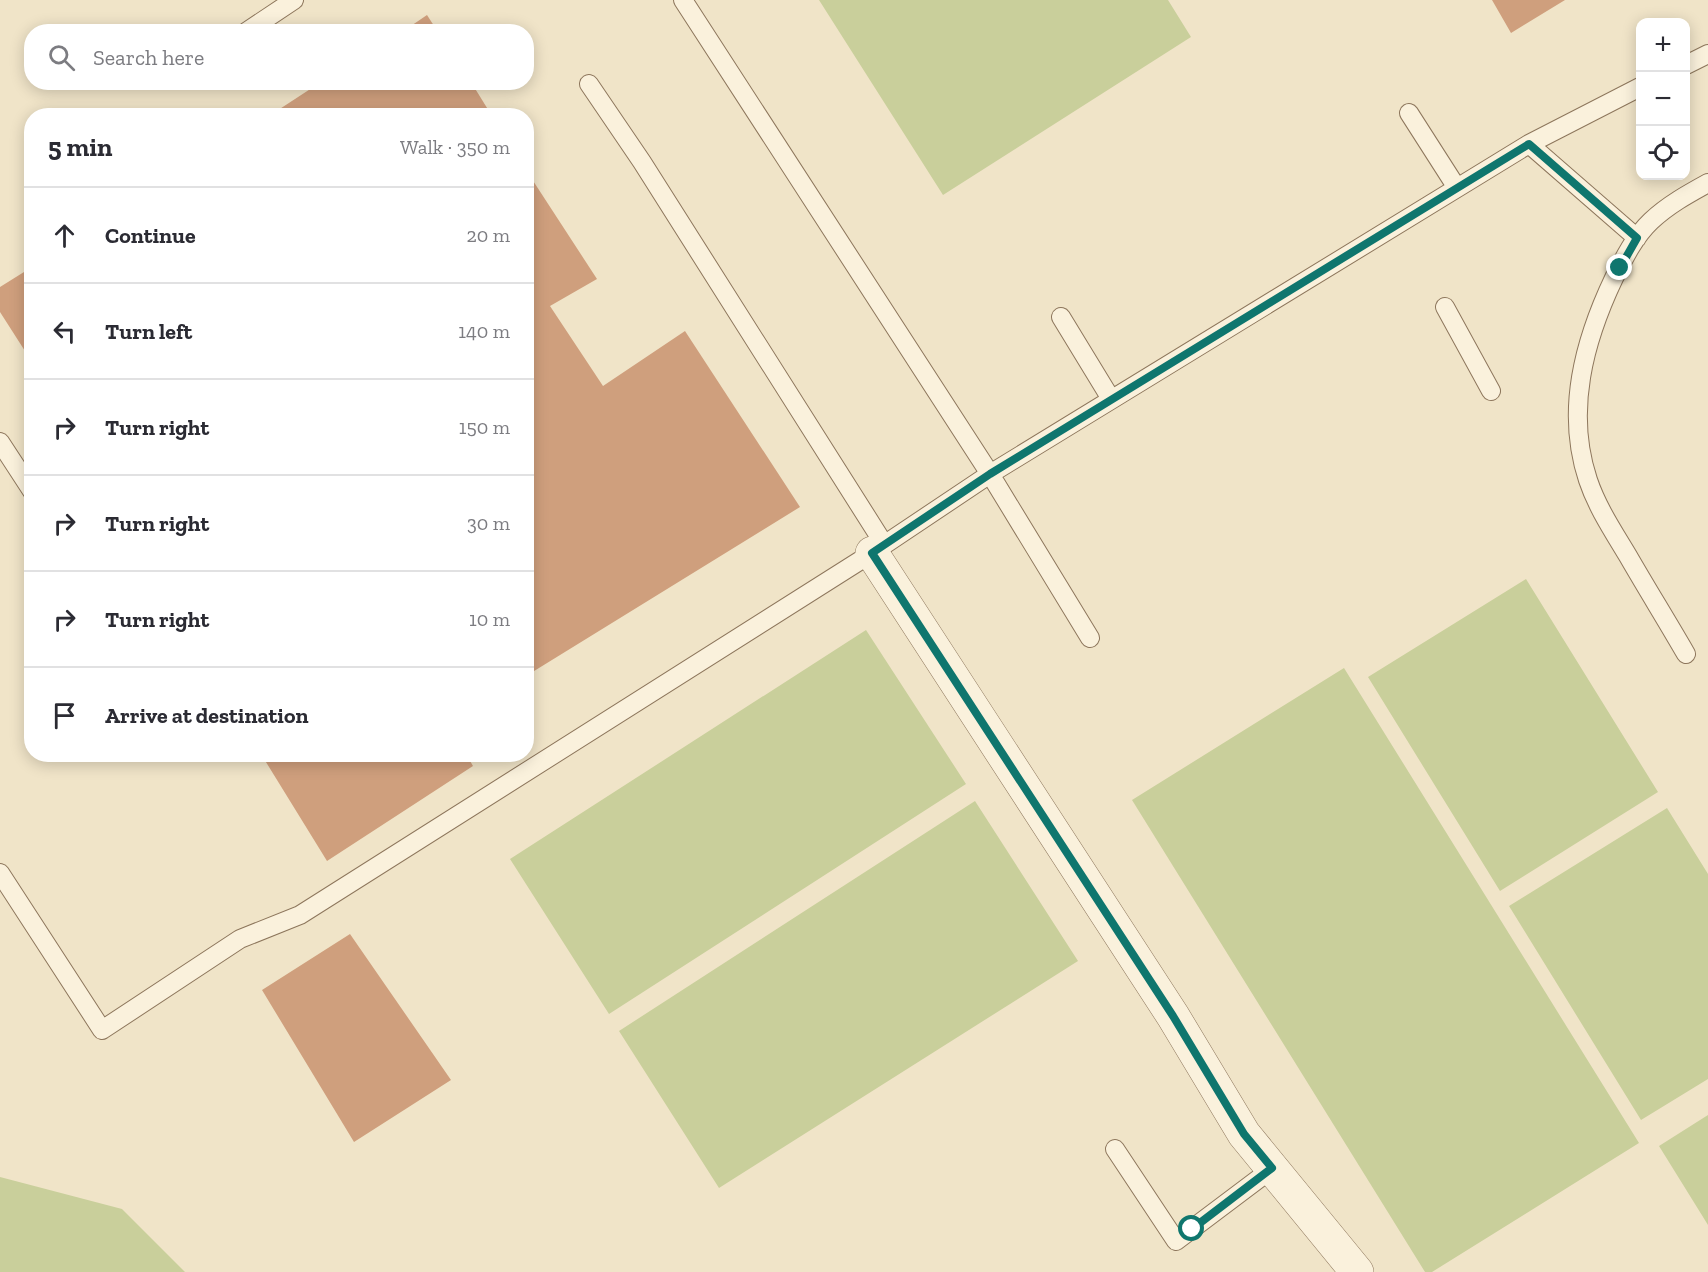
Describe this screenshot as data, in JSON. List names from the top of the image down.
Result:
{
  "page": {
    "map_buttons": ["+", "−"],
    "search": "Search here",
    "heading": ["5 min", "Walk · 350 m"],
    "list": [
      ["Continue", "20 m"],
      ["Turn left", "140 m"],
      ["Turn right", "150 m"],
      ["Turn right", "30 m"],
      ["Turn right", "10 m"],
      "Arrive at destination"
    ]
  }
}
